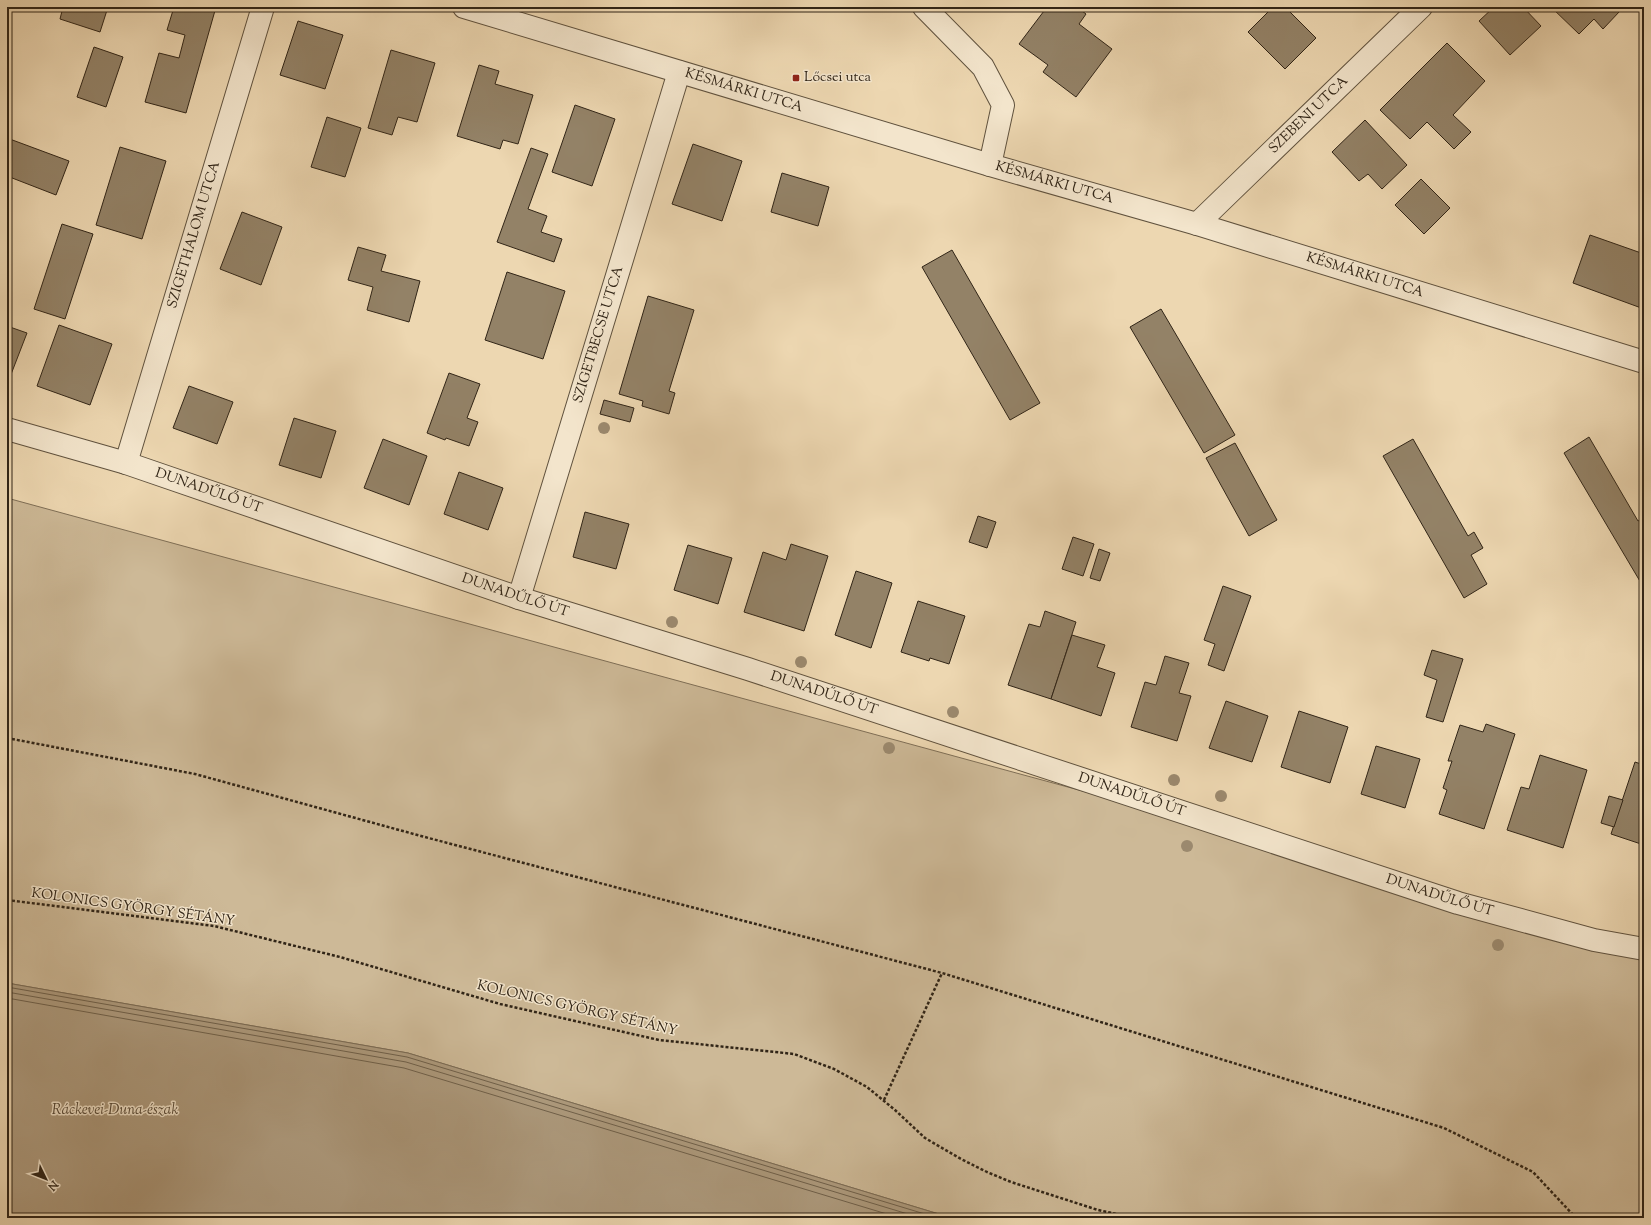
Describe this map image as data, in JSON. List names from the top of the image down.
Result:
{
  "streets": {
    "street": [
      "KÉSMÁRKI UTCA",
      "SZEBENI UTCA",
      "SZIGETHALOM UTCA",
      "SZIGETBECSE UTCA",
      "DUNADŰLŐ ÚT"
    ],
    "path": ["KOLONICS GYÖRGY SÉTÁNY"]
  },
  "crossings": [
    ["KÉSMÁRKI UTCA", "SZEBENI UTCA"],
    ["KÉSMÁRKI UTCA", "SZIGETBECSE UTCA"],
    ["SZIGETHALOM UTCA", "DUNADŰLŐ ÚT"],
    ["SZIGETBECSE UTCA", "DUNADŰLŐ ÚT"]
  ],
  "water": ["Ráckevei-Duna-észak"],
  "places": {
    "transit": ["Lőcsei utca"]
  },
  "north": "bottom right"
}
